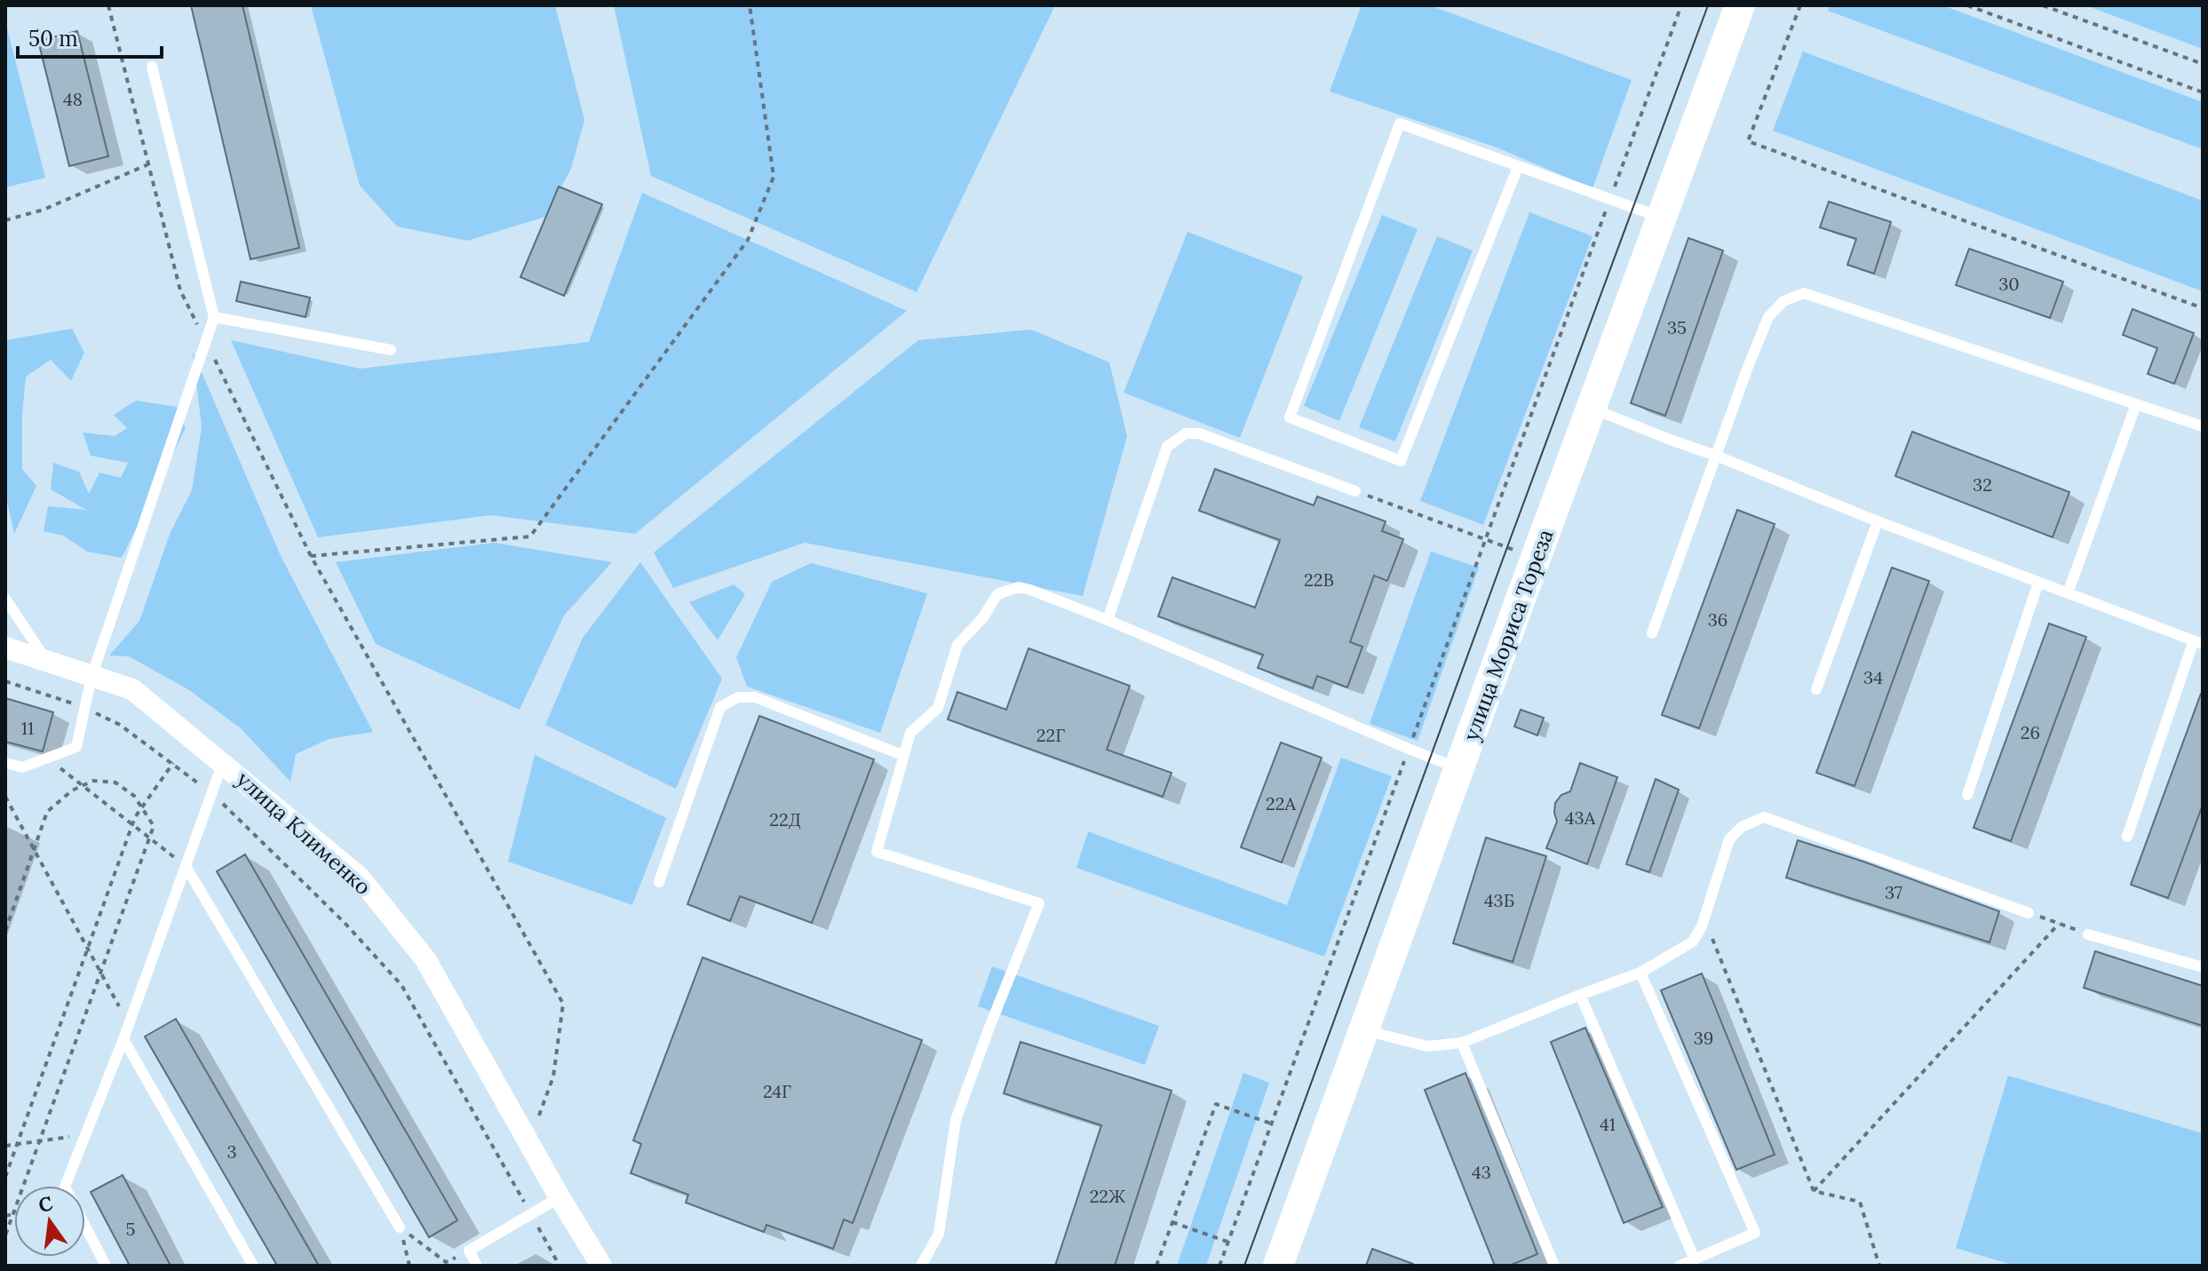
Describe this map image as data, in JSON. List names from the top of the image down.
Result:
{
  "streets": {
    "street": ["улица Мориса Тореза", "улица Клименко"]
  },
  "house_numbers": [
    "48",
    "30",
    "35",
    "32",
    "22В",
    "36",
    "34",
    "11",
    "26",
    "22Г",
    "22А",
    "43А",
    "22Д",
    "37",
    "43Б",
    "39",
    "24Г",
    "41",
    "3",
    "43",
    "22Ж",
    "5"
  ],
  "scale_bar": "50 m",
  "north": "top"
}
